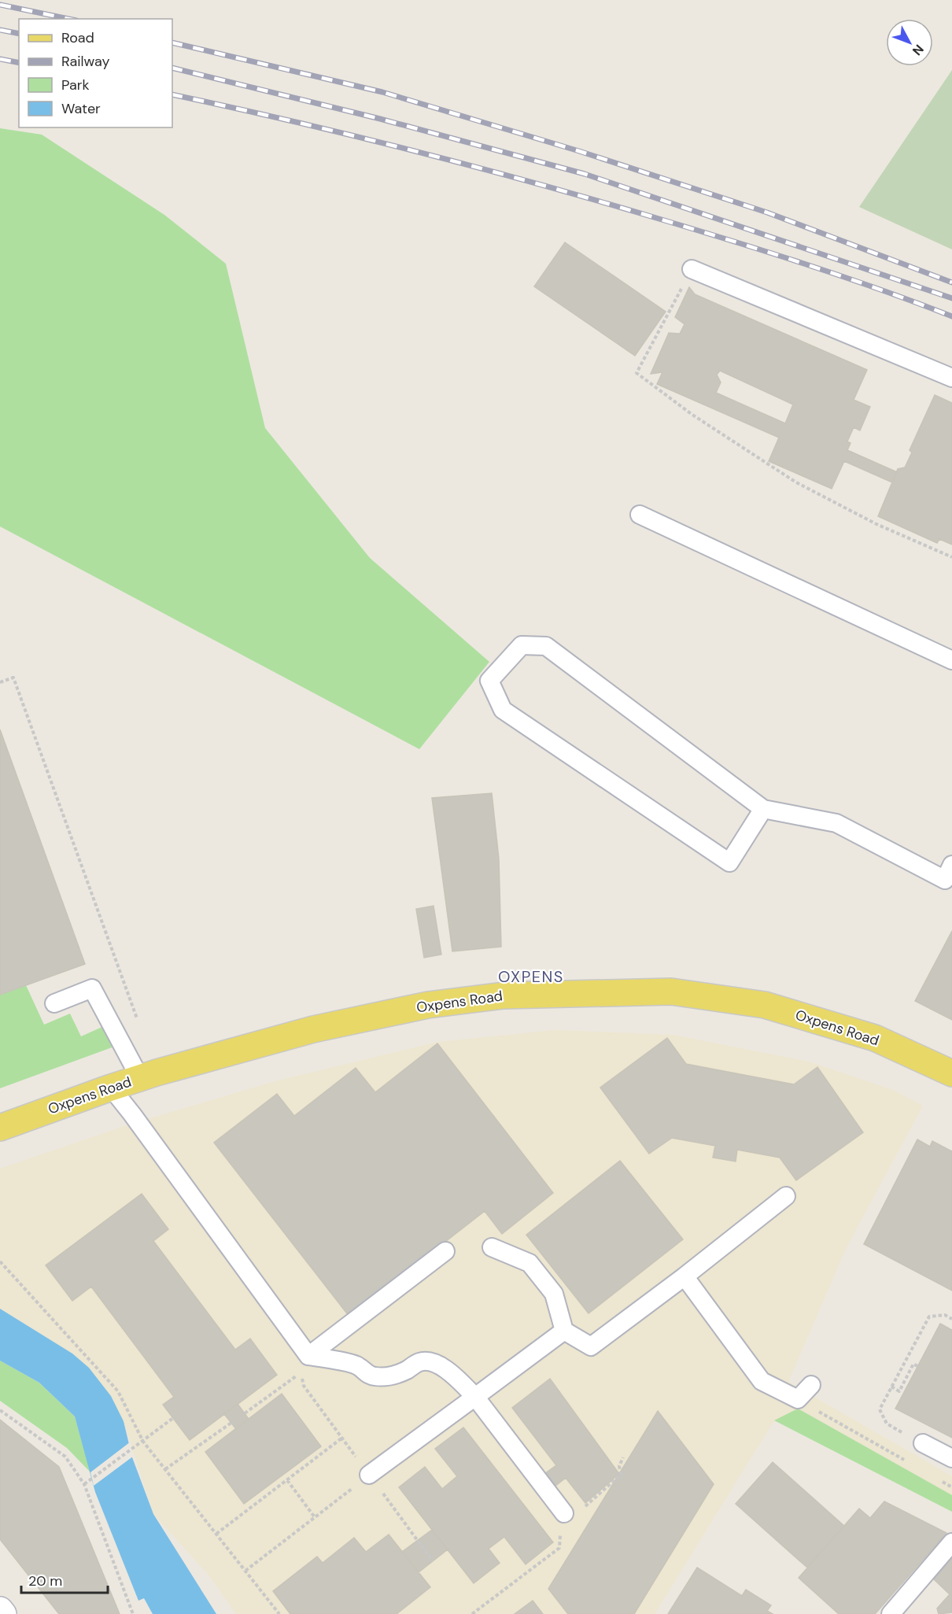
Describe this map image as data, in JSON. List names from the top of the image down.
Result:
{
  "streets": {
    "main road": ["Oxpens Road"]
  },
  "districts": ["OXPENS"],
  "legend": [
    "Road",
    "Railway",
    "Park",
    "Water"
  ],
  "scale_bar": "20 m",
  "north": "bottom right"
}
